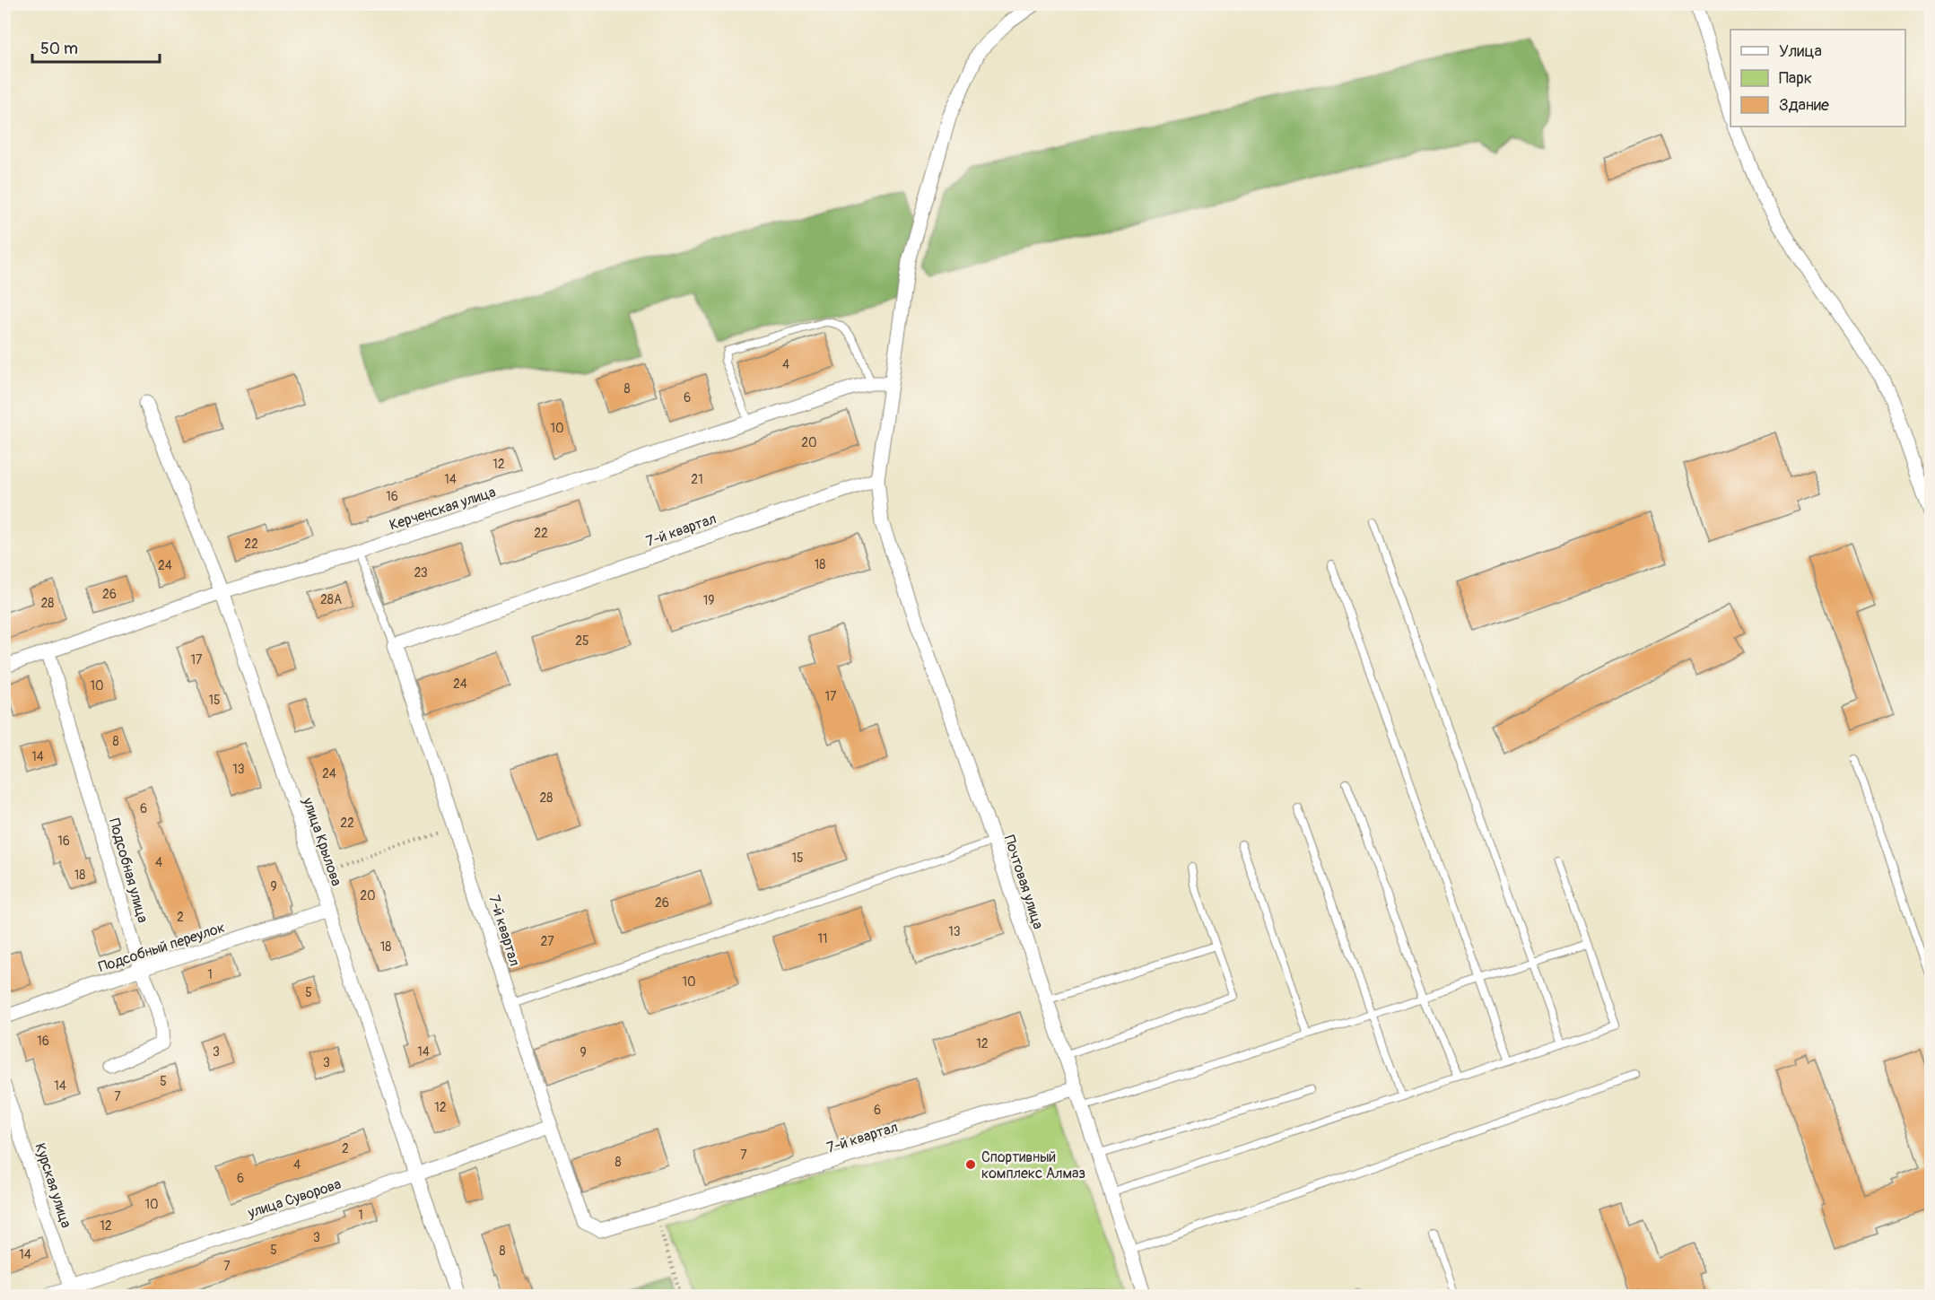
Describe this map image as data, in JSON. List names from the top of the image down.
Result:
{
  "streets": {
    "street": [
      "Керченская улица",
      "7-й квартал",
      "улица Крылова",
      "Подсобная улица",
      "Почтовая улица",
      "Подсобный переулок",
      "Курская улица",
      "улица Суворова"
    ]
  },
  "crossings": [
    ["Керченская улица", "улица Крылова"],
    ["Керченская улица", "Подсобная улица"],
    ["Керченская улица", "Почтовая улица"],
    ["7-й квартал", "Почтовая улица"],
    ["7-й квартал", "улица Суворова"],
    ["улица Крылова", "Подсобный переулок"],
    ["улица Крылова", "улица Суворова"],
    ["Подсобная улица", "Подсобный переулок"],
    ["Курская улица", "улица Суворова"]
  ],
  "places": ["Спортивный комплекс Алмаз"],
  "house_numbers": [
    "4",
    "8",
    "6",
    "10",
    "20",
    "12",
    "14",
    "21",
    "16",
    "22",
    "22",
    "18",
    "24",
    "23",
    "26",
    "28А",
    "19",
    "28",
    "25",
    "17",
    "24",
    "10",
    "17",
    "15",
    "8",
    "14",
    "13",
    "24",
    "28",
    "6",
    "22",
    "16",
    "15",
    "4",
    "18",
    "9",
    "20",
    "26",
    "2",
    "13",
    "11",
    "27",
    "18",
    "1",
    "10",
    "5",
    "16",
    "12",
    "3",
    "14",
    "9",
    "3",
    "5",
    "14",
    "7",
    "12",
    "6",
    "2",
    "7",
    "8",
    "4",
    "6",
    "10",
    "1",
    "12",
    "3",
    "5",
    "8",
    "14",
    "7"
  ],
  "legend": ["Улица", "Парк", "Здание"],
  "scale_bar": "50 m"
}
